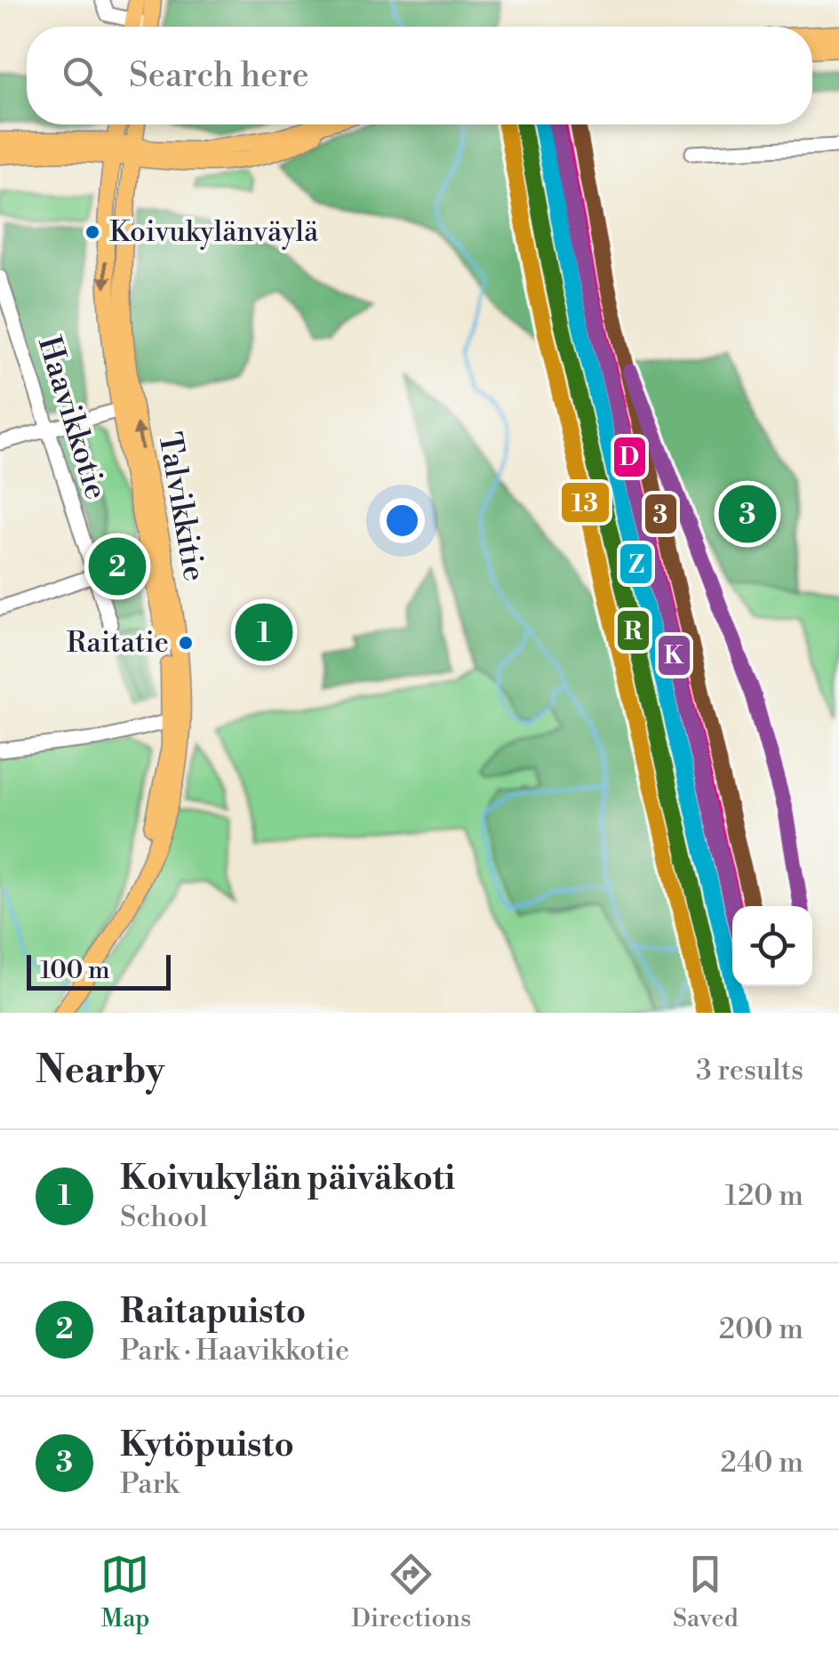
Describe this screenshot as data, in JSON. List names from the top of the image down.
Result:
{
  "streets": {
    "main road": ["Talvikkitie"],
    "street": ["Haavikkotie"]
  },
  "places": ["Koivukylänväylä", "Raitatie"],
  "lines": [
    "transit line Z",
    "transit line R",
    "transit line D",
    "transit line 13",
    "rail line 3",
    "transit line K"
  ],
  "scale_bar": "100 m",
  "page": {
    "search": "Search here",
    "pins": ["3", "2", "1"],
    "scale": "100 m",
    "heading": ["Nearby", "3 results"],
    "list": [
      {
        "mark": "1",
        "name": "Koivukylän päiväkoti",
        "note": "School",
        "value": "120 m"
      },
      {
        "mark": "2",
        "name": "Raitapuisto",
        "note": "Park · Haavikkotie",
        "value": "200 m"
      },
      {
        "mark": "3",
        "name": "Kytöpuisto",
        "note": "Park",
        "value": "240 m"
      }
    ],
    "nav": ["Map", "Directions", "Saved"]
  }
}
